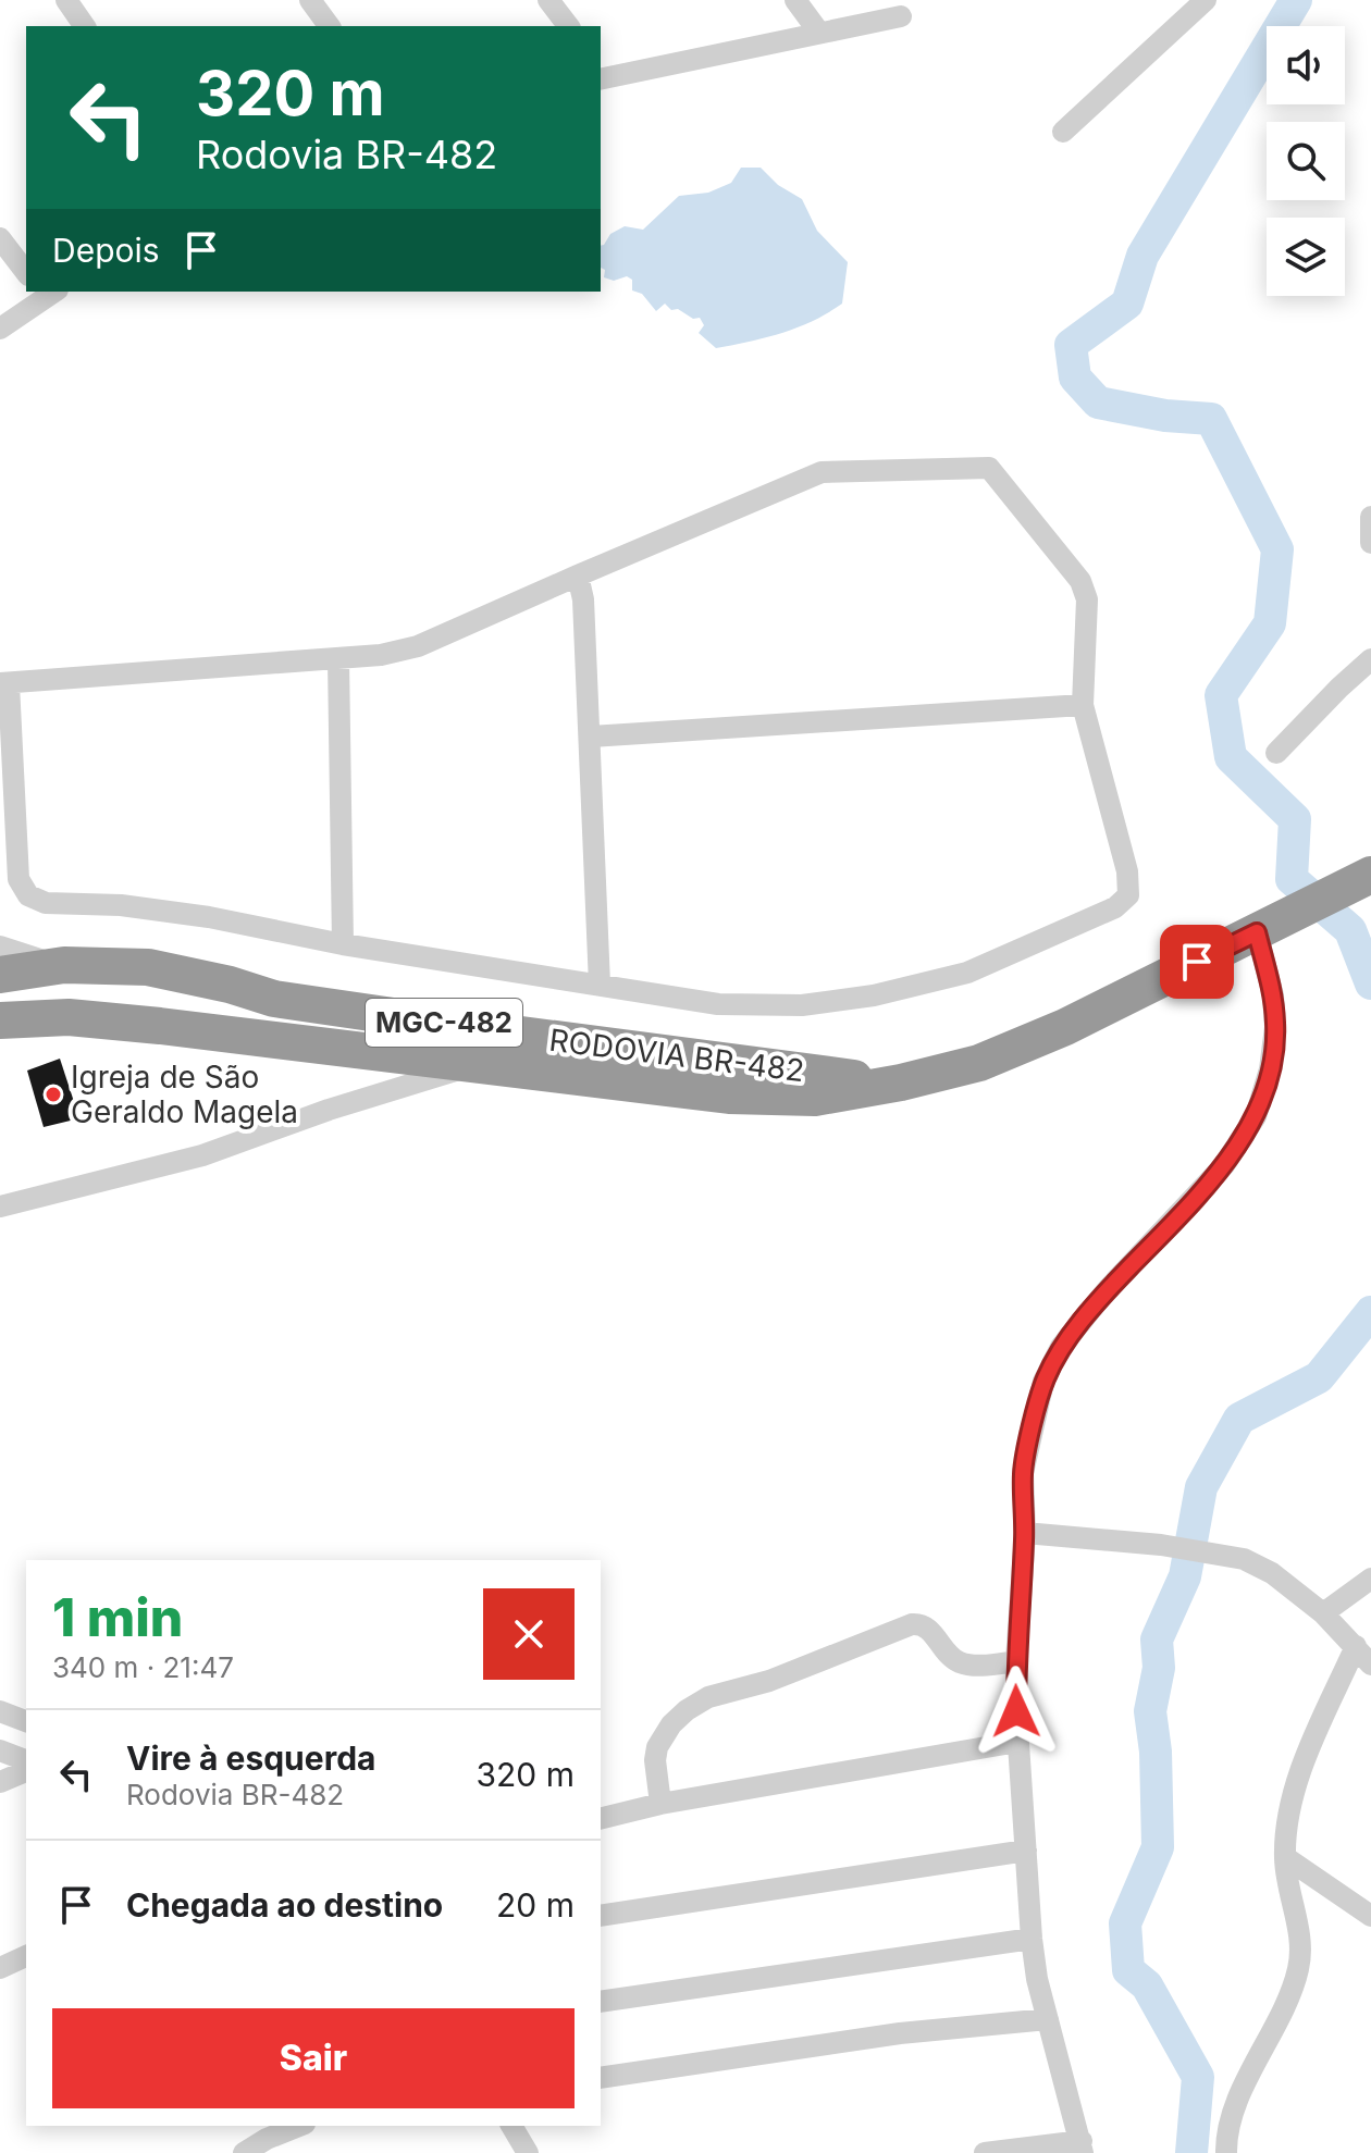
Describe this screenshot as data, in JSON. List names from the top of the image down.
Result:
{
  "streets": {
    "highway": ["MGC-482", "RODOVIA BR-482"]
  },
  "crossings": [
    ["MGC-482", "RODOVIA BR-482"]
  ],
  "places": ["Igreja de São Geraldo Magela"],
  "page": {
    "turn": ["320 m", "Rodovia BR-482"],
    "then": "Depois",
    "heading": ["1 min", "340 m · 21:47"],
    "list": [
      {
        "name": "Vire à esquerda",
        "note": "Rodovia BR-482",
        "value": "320 m"
      },
      {
        "name": "Chegada ao destino",
        "value": "20 m"
      }
    ],
    "buttons": "Sair"
  }
}
